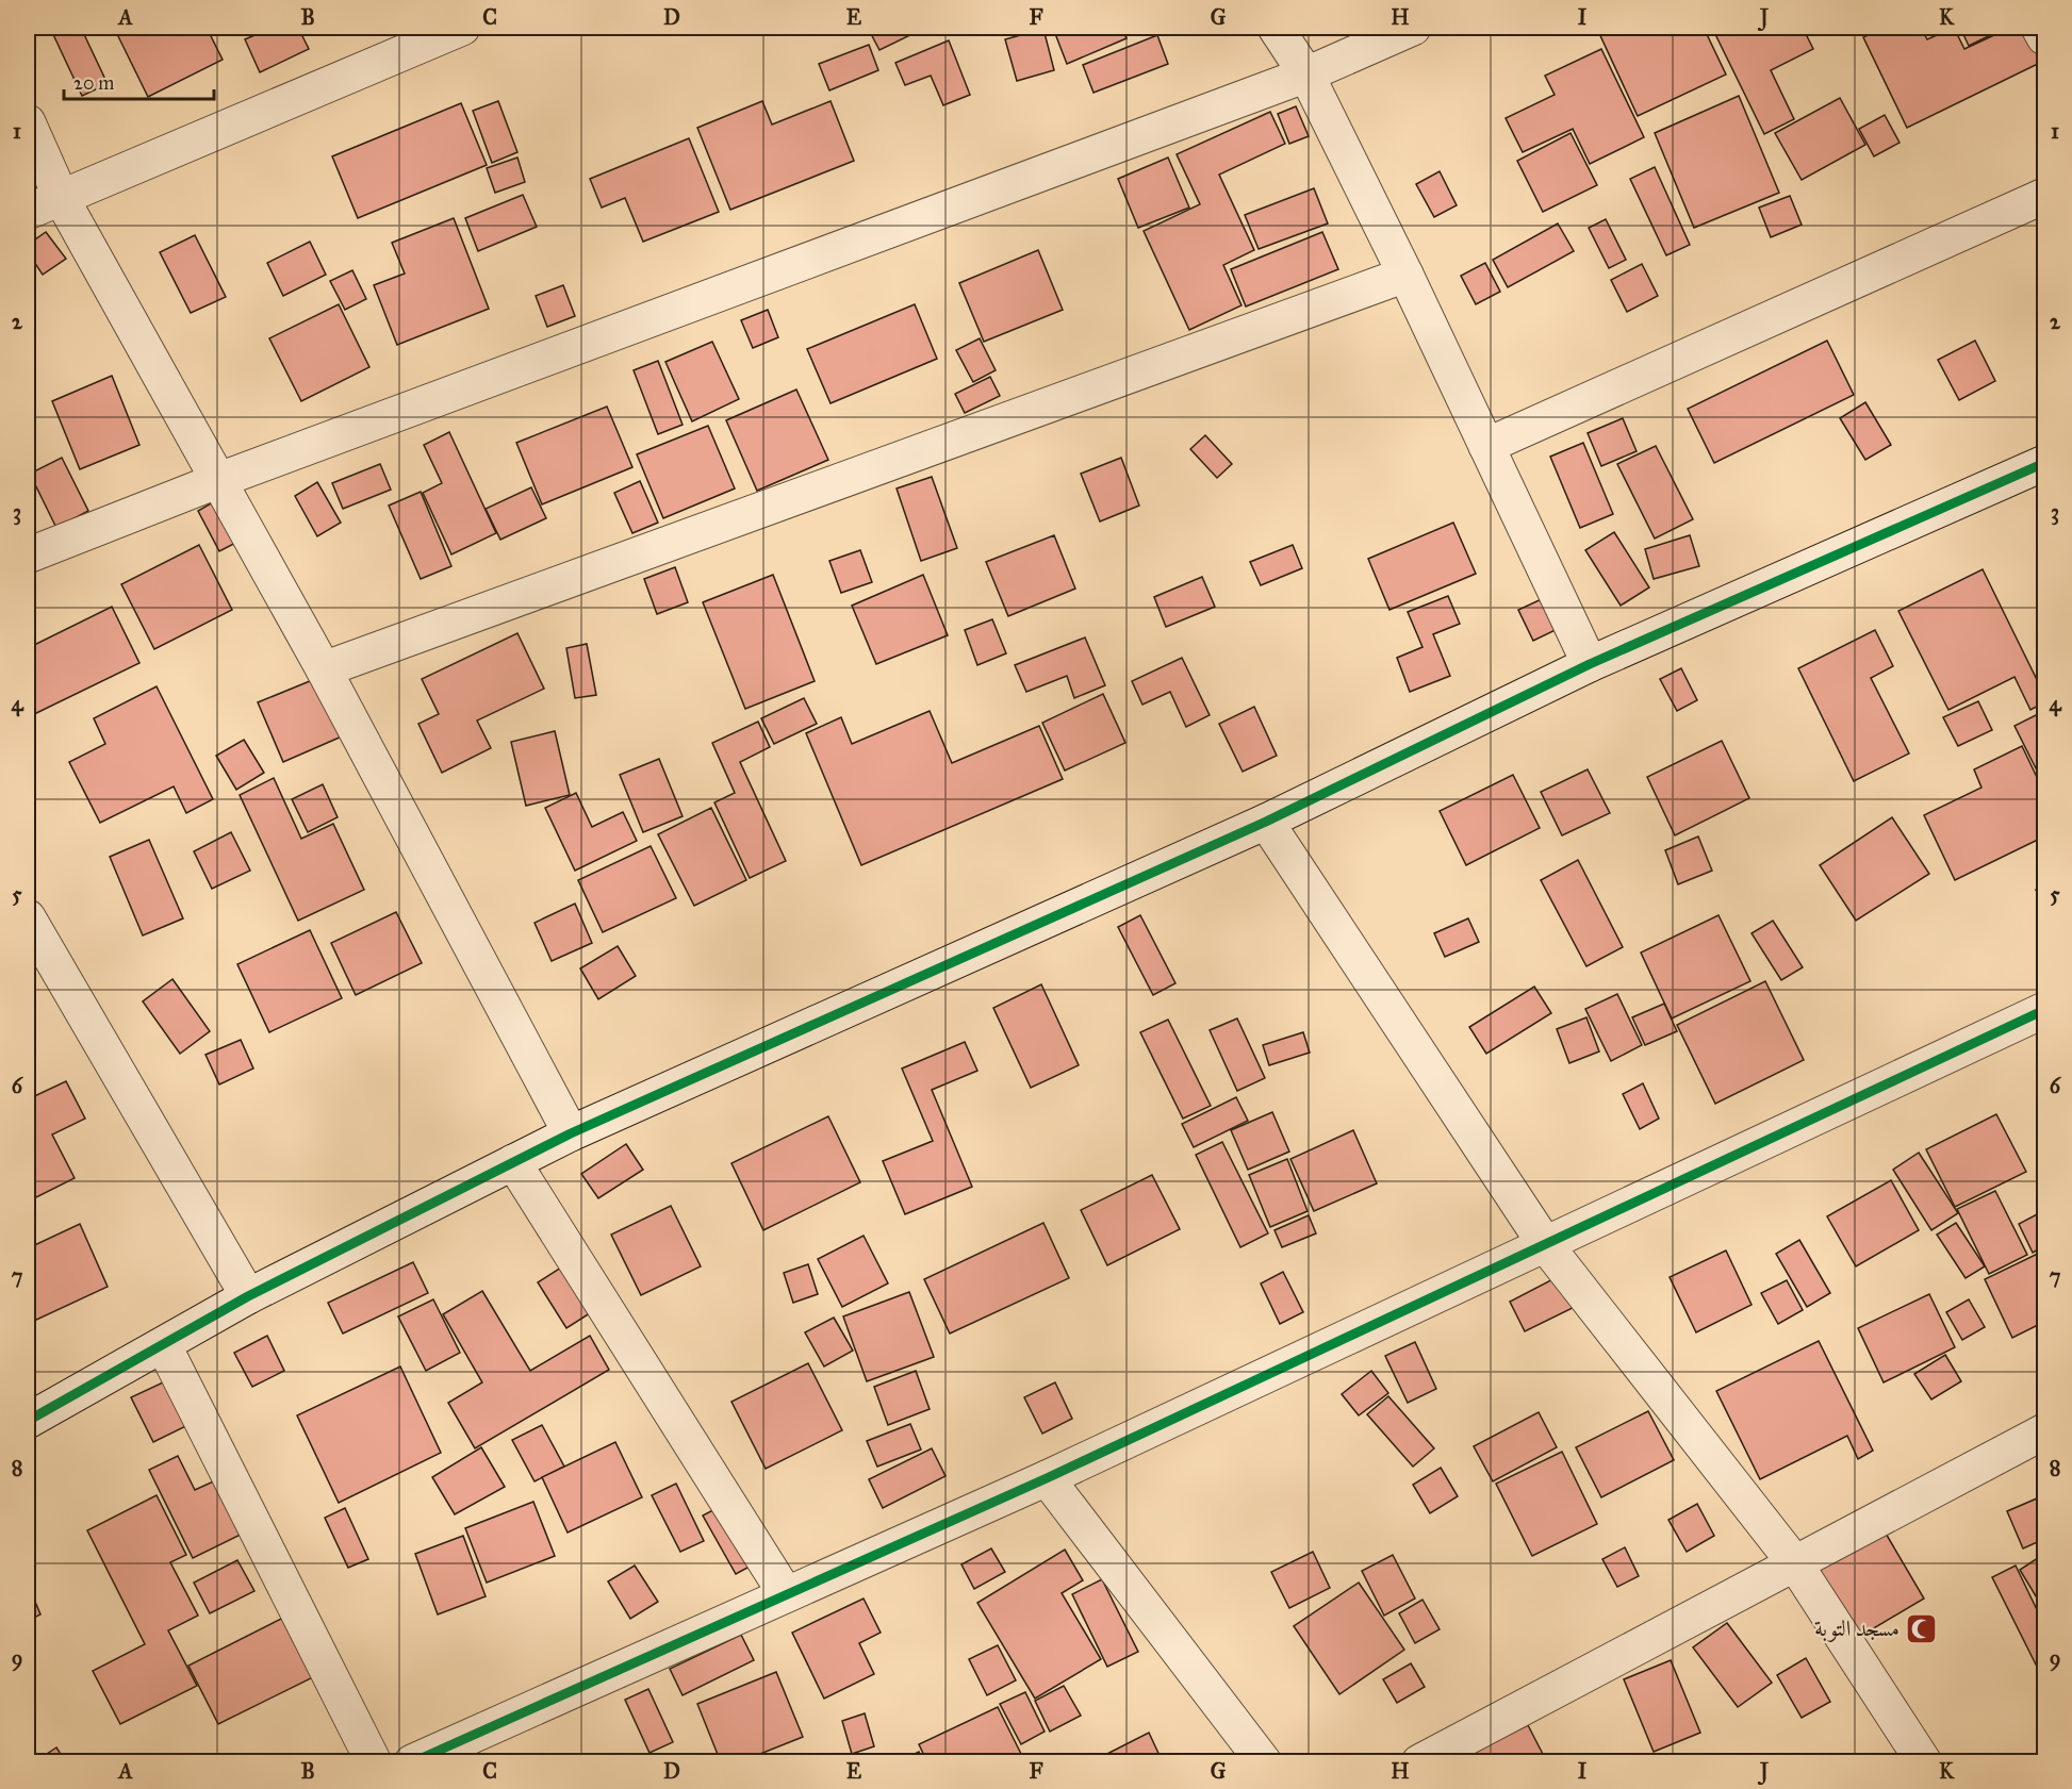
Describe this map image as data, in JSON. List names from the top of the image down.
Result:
{
  "places": {
    "mosque": ["مسجد التوبة"]
  },
  "scale_bar": "20 m",
  "grid": {
    "columns": [
      "A",
      "B",
      "C",
      "D",
      "E",
      "F",
      "G",
      "H",
      "I",
      "J",
      "K"
    ],
    "rows": [
      "1",
      "2",
      "3",
      "4",
      "5",
      "6",
      "7",
      "8",
      "9"
    ]
  }
}
